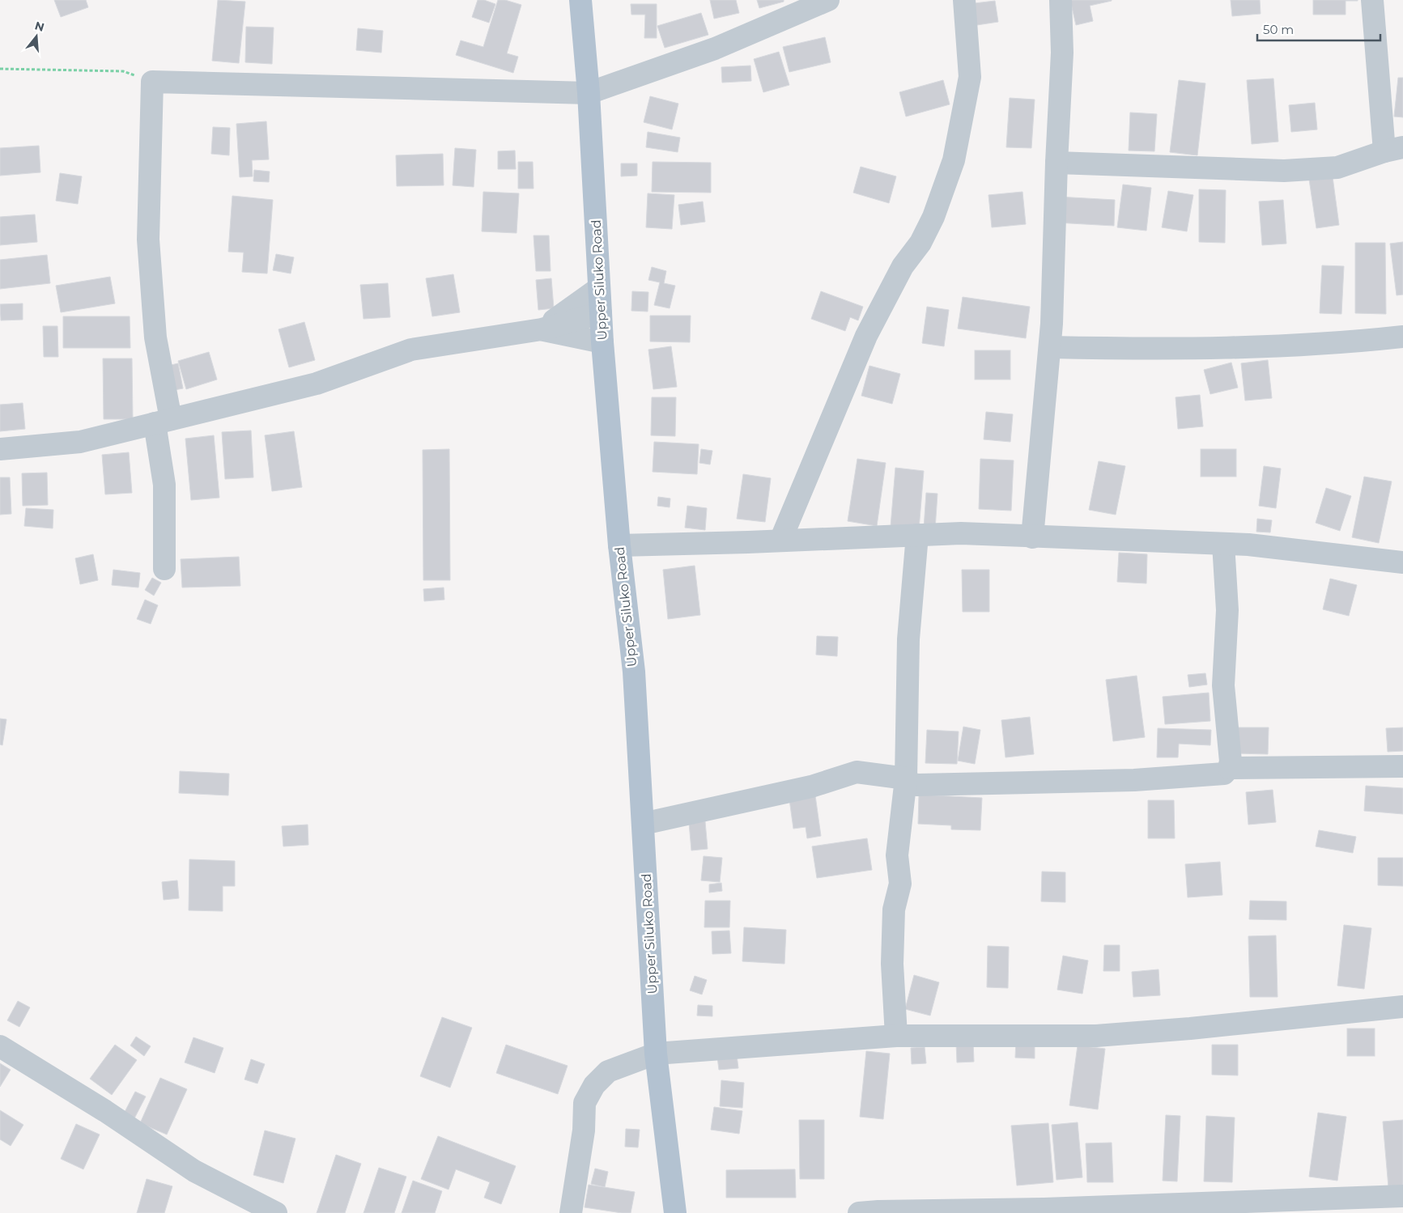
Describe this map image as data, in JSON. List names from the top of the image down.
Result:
{
  "streets": {
    "main road": ["Upper Siluko Road"]
  },
  "scale_bar": "50 m",
  "north": "top"
}
